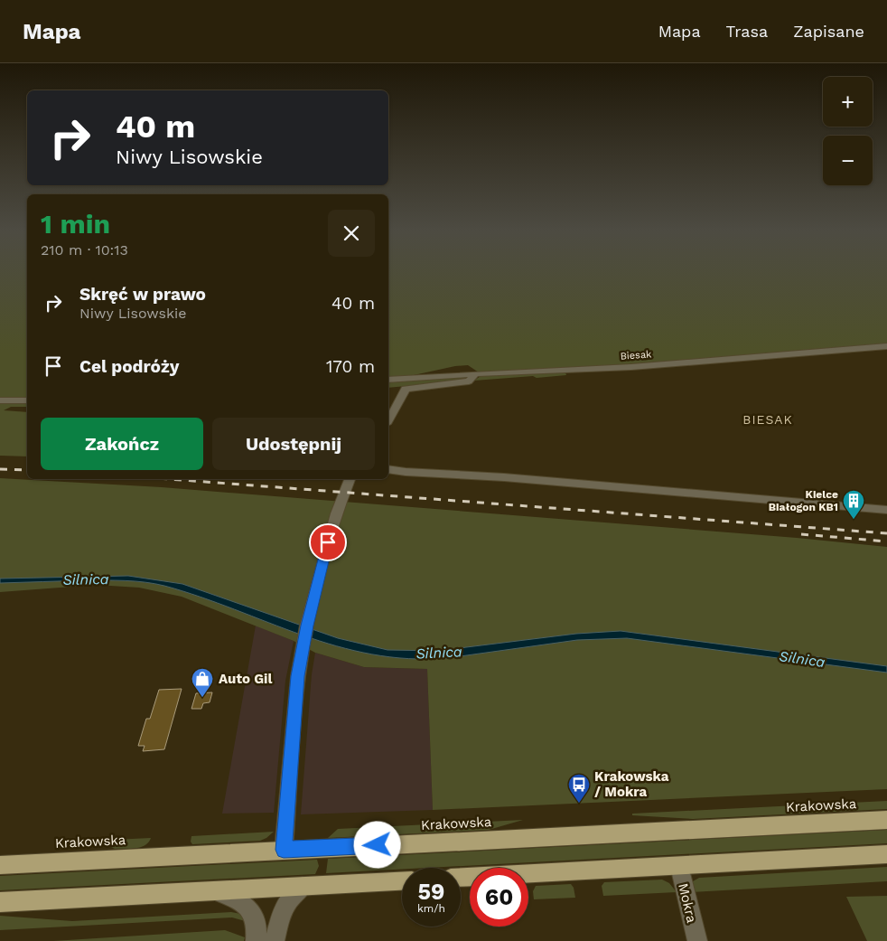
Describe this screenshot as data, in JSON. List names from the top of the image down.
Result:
{
  "streets": {
    "main road": ["Krakowska"],
    "street": ["Biesak", "Mokra"]
  },
  "districts": ["BIESAK"],
  "water": ["Silnica"],
  "places": {
    "building": ["Kielce Białogon KB1"],
    "shop": ["Auto Gil"],
    "bus stop": ["Krakowska / Mokra"]
  },
  "page": {
    "header": "Mapa",
    "nav": ["Mapa", "Trasa", "Zapisane"],
    "map_buttons": ["+", "−"],
    "turn": ["40 m", "Niwy Lisowskie"],
    "heading": ["1 min", "210 m · 10:13"],
    "list": [
      {
        "name": "Skręć w prawo",
        "note": "Niwy Lisowskie",
        "value": "40 m"
      },
      {
        "name": "Cel podróży",
        "value": "170 m"
      }
    ],
    "buttons": ["Zakończ", "Udostępnij"],
    "speed": "59 km/h",
    "limit": "60"
  }
}
